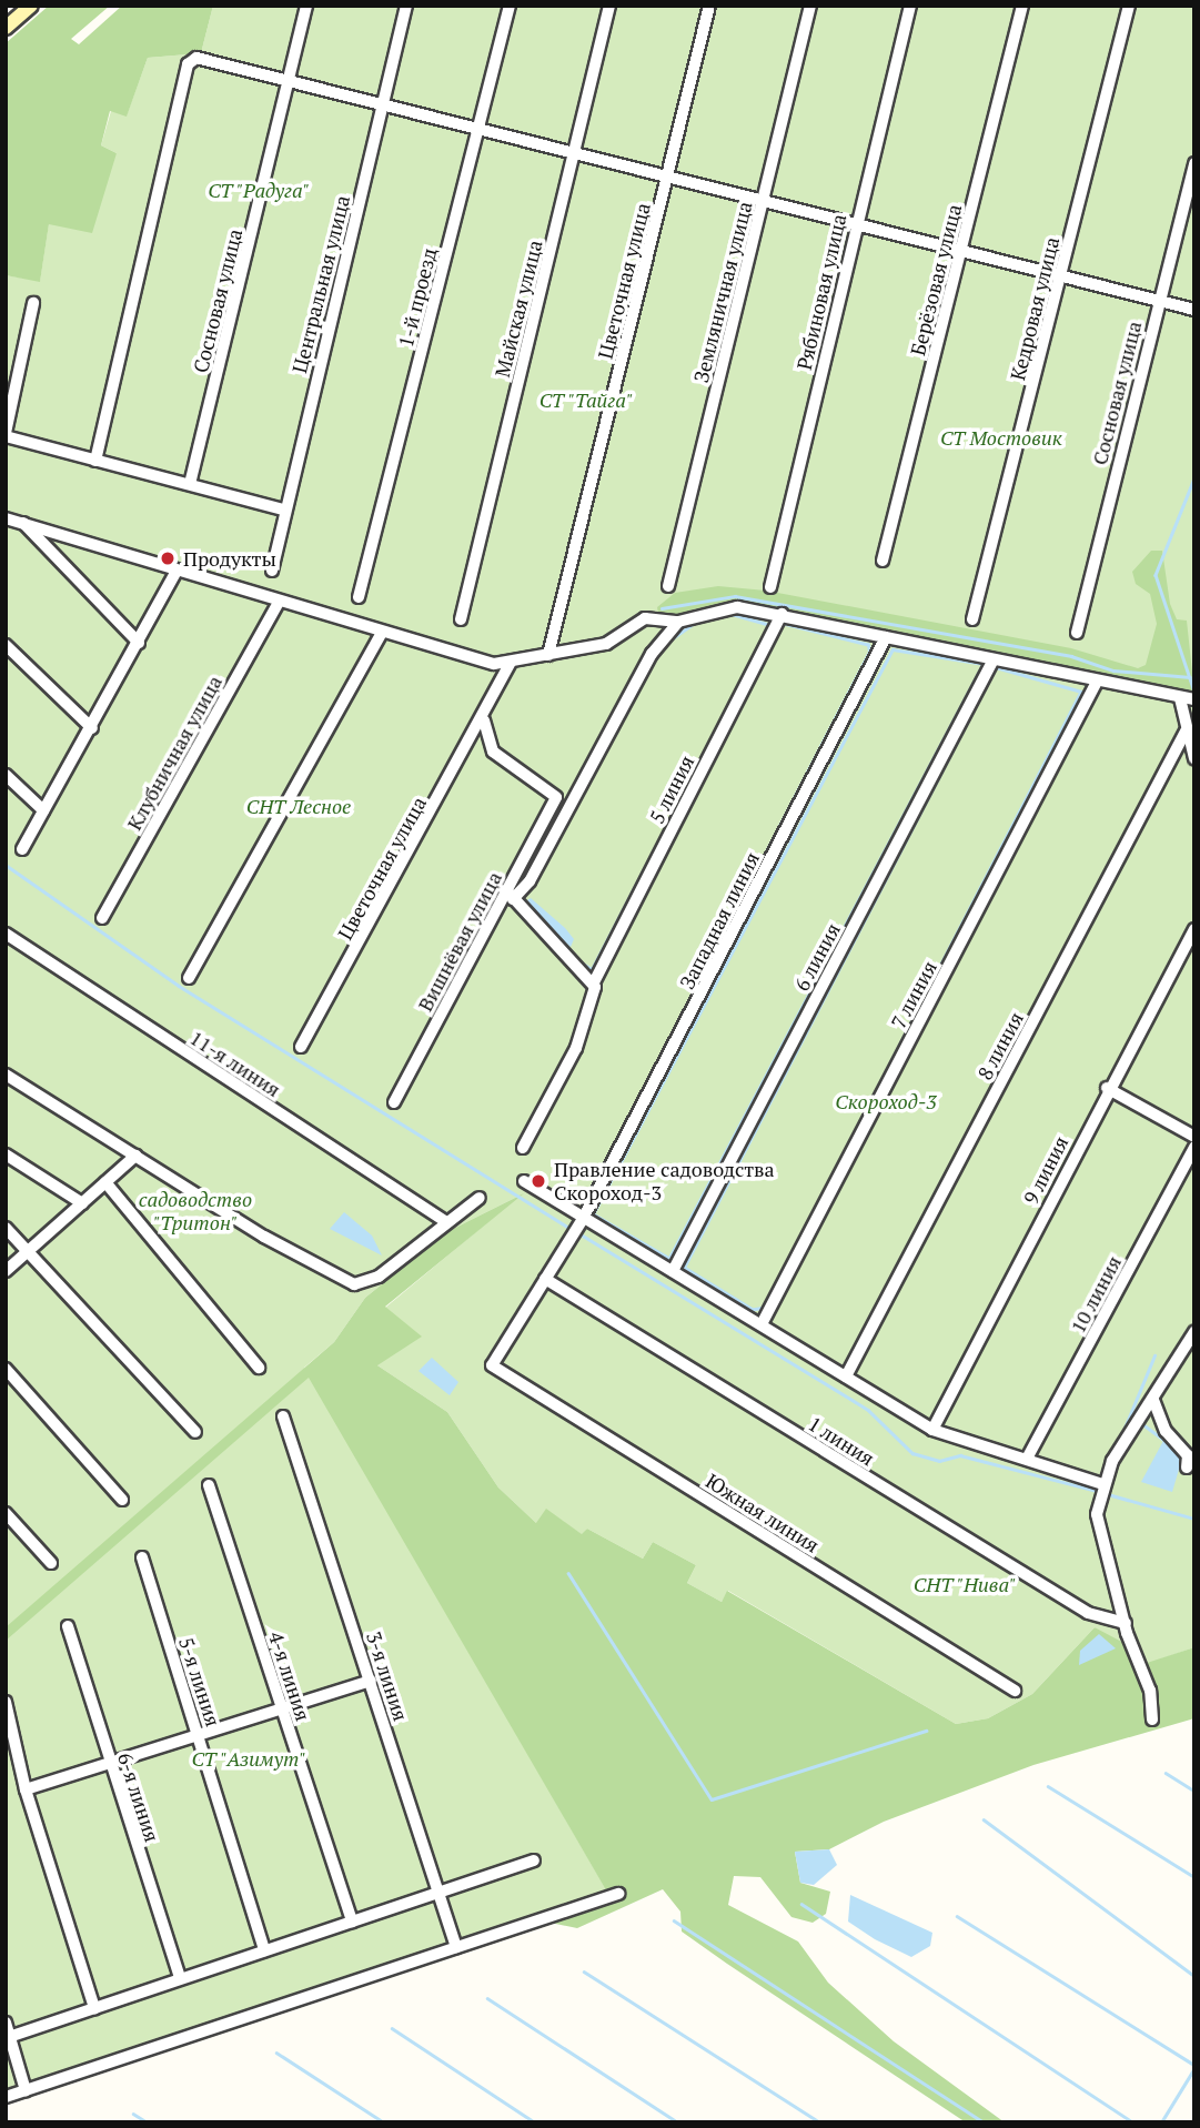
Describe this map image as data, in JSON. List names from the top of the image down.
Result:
{
  "streets": {
    "street": [
      "Берёзовая улица",
      "Цветочная улица",
      "Центральная улица",
      "Земляничная улица",
      "Рябиновая улица",
      "1-й проезд",
      "Сосновая улица",
      "Майская улица",
      "Кедровая улица",
      "Клубничная улица",
      "5 линия",
      "Западная линия",
      "Вишнёвая улица",
      "6 линия",
      "7 линия",
      "8 линия",
      "11-я линия",
      "9 линия",
      "10 линия",
      "1 линия",
      "Южная линия",
      "4-я линия",
      "3-я линия",
      "5-я линия",
      "6-я линия"
    ]
  },
  "crossings": [
    ["Цветочная улица", "Вишнёвая улица"],
    ["Западная линия", "1 линия"],
    ["Западная линия", "Южная линия"]
  ],
  "parks": [
    "СТ \"Радуга\"",
    "СТ \"Тайга\"",
    "СТ Мостовик",
    "СНТ Лесное",
    "Скороход-3",
    "садоводство \"Тритон\"",
    "СНТ \"Нива\"",
    "СТ \"Азимут\""
  ],
  "places": ["Продукты", "Правление садоводства Скороход-3"]
}
